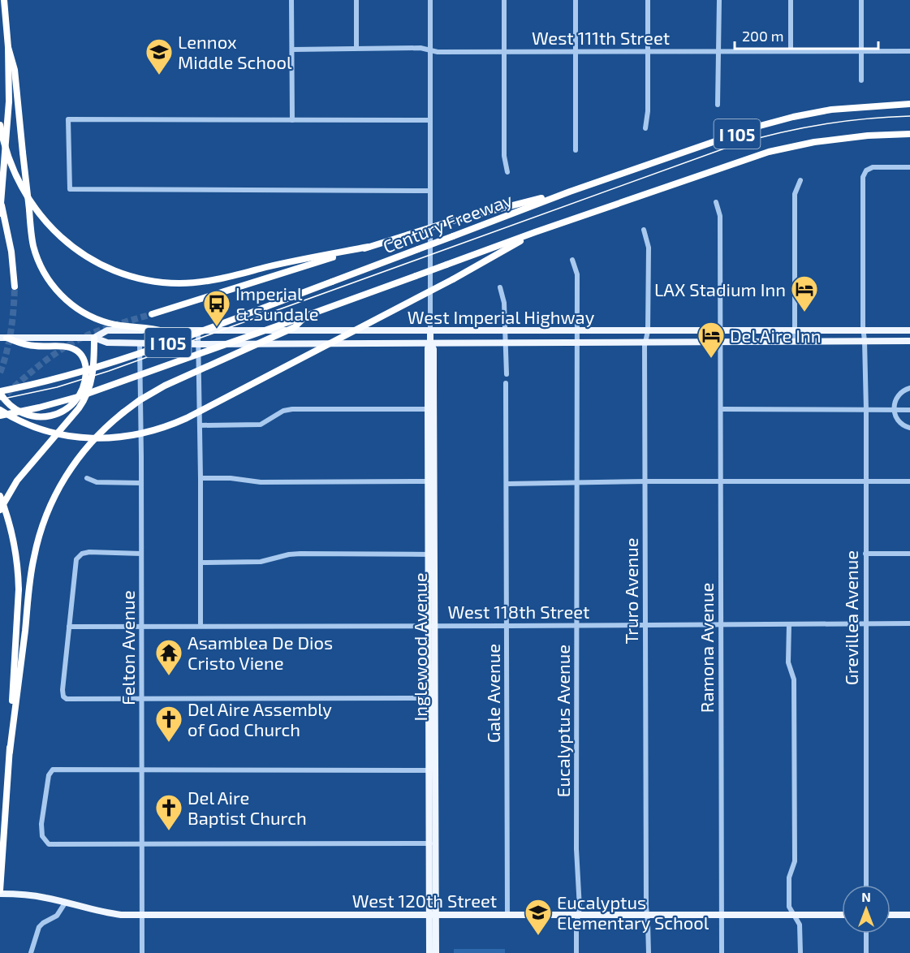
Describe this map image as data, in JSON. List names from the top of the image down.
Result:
{
  "streets": {
    "highway": ["I 105", "Century Freeway"],
    "main road": ["West Imperial Highway", "Inglewood Avenue", "West 120th Street"],
    "street": [
      "West 111th Street",
      "Truro Avenue",
      "West 118th Street",
      "Grevillea Avenue",
      "Felton Avenue",
      "Ramona Avenue",
      "Gale Avenue",
      "Eucalyptus Avenue"
    ]
  },
  "crossings": [
    ["West Imperial Highway", "Truro Avenue"],
    ["West Imperial Highway", "Grevillea Avenue"],
    ["West Imperial Highway", "Inglewood Avenue"],
    ["West Imperial Highway", "Felton Avenue"],
    ["West Imperial Highway", "Ramona Avenue"],
    ["West Imperial Highway", "Eucalyptus Avenue"],
    ["Truro Avenue", "West 118th Street"],
    ["Truro Avenue", "West 120th Street"],
    ["West 118th Street", "Grevillea Avenue"],
    ["West 118th Street", "Inglewood Avenue"],
    ["West 118th Street", "Felton Avenue"],
    ["West 118th Street", "Ramona Avenue"],
    ["West 118th Street", "Gale Avenue"],
    ["West 118th Street", "Eucalyptus Avenue"],
    ["Inglewood Avenue", "West 120th Street"],
    ["Felton Avenue", "West 120th Street"],
    ["Ramona Avenue", "West 120th Street"],
    ["Gale Avenue", "West 120th Street"],
    ["Eucalyptus Avenue", "West 120th Street"]
  ],
  "places": {
    "school or university": ["Lennox Middle School", "Eucalyptus Elementary School"],
    "hotel": ["LAX Stadium Inn", "Del Aire Inn"],
    "bus stop": ["Imperial & Sundale"],
    "temple": ["Asamblea De Dios Cristo Viene"],
    "church": ["Del Aire Assembly of God Church", "Del Aire Baptist Church"]
  },
  "scale_bar": "200 m",
  "north": "top"
}
